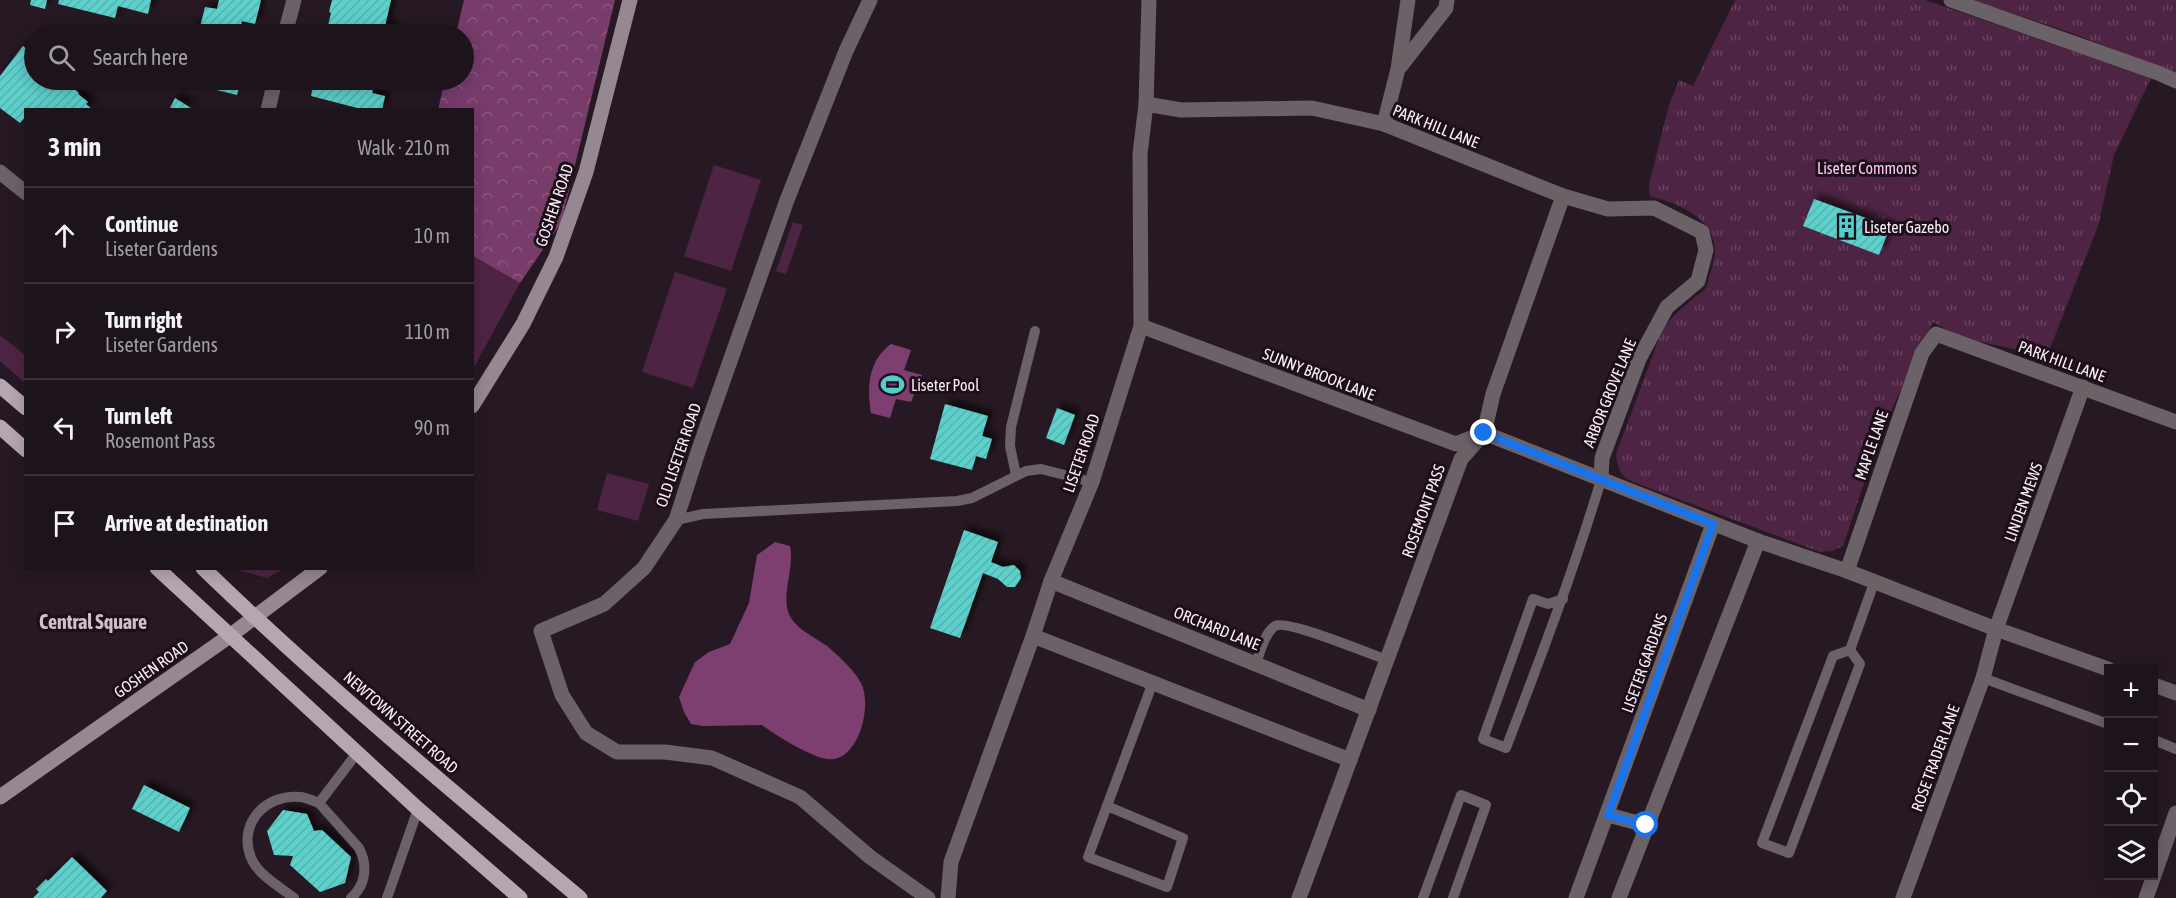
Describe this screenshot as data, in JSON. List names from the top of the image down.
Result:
{
  "streets": {
    "main road": ["GOSHEN ROAD", "NEWTOWN STREET ROAD"],
    "street": [
      "PARK HILL LANE",
      "SUNNY BROOK LANE",
      "ARBOR GROVE LANE",
      "MAPLE LANE",
      "LISETER ROAD",
      "OLD LISETER ROAD",
      "LINDEN MEWS",
      "ROSEMONT PASS",
      "ORCHARD LANE",
      "LISETER GARDENS",
      "ROSE TRADER LANE"
    ]
  },
  "crossings": [
    ["PARK HILL LANE", "ARBOR GROVE LANE"],
    ["PARK HILL LANE", "MAPLE LANE"],
    ["PARK HILL LANE", "LISETER ROAD"],
    ["PARK HILL LANE", "LINDEN MEWS"],
    ["GOSHEN ROAD", "NEWTOWN STREET ROAD"],
    ["SUNNY BROOK LANE", "LISETER ROAD"],
    ["SUNNY BROOK LANE", "ROSEMONT PASS"],
    ["LISETER ROAD", "ORCHARD LANE"],
    ["LINDEN MEWS", "ROSE TRADER LANE"],
    ["ROSEMONT PASS", "ORCHARD LANE"]
  ],
  "districts": ["Central Square"],
  "parks": ["Liseter Commons"],
  "places": {
    "building": ["Liseter Gazebo"],
    "sports": ["Liseter Pool"]
  },
  "page": {
    "search": "Search here",
    "heading": ["3 min", "Walk · 210 m"],
    "list": [
      ["Continue", "Liseter Gardens", "10 m"],
      ["Turn right", "Liseter Gardens", "110 m"],
      ["Turn left", "Rosemont Pass", "90 m"],
      "Arrive at destination"
    ],
    "map_buttons": ["+", "−"]
  }
}
